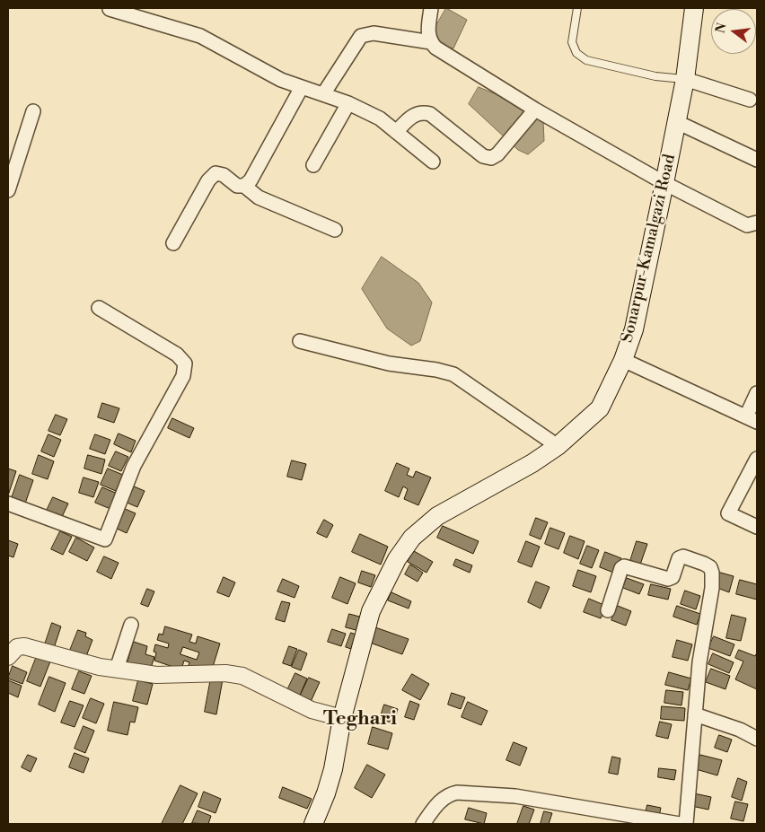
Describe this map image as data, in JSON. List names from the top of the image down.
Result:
{
  "streets": {
    "main road": ["Sonarpur-Kamalgazi Road"]
  },
  "districts": ["Teghari"],
  "north": "left"
}
